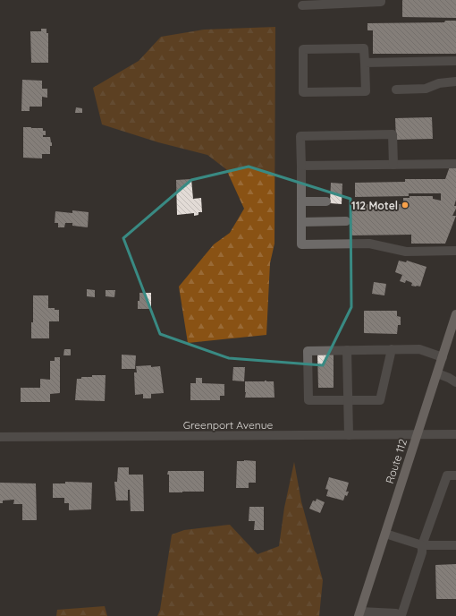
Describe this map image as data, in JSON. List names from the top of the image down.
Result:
{
  "streets": {
    "main road": ["Route 112"],
    "street": ["Greenport Avenue"]
  },
  "crossings": [
    ["Greenport Avenue", "Route 112"]
  ],
  "places": ["112 Motel"]
}
